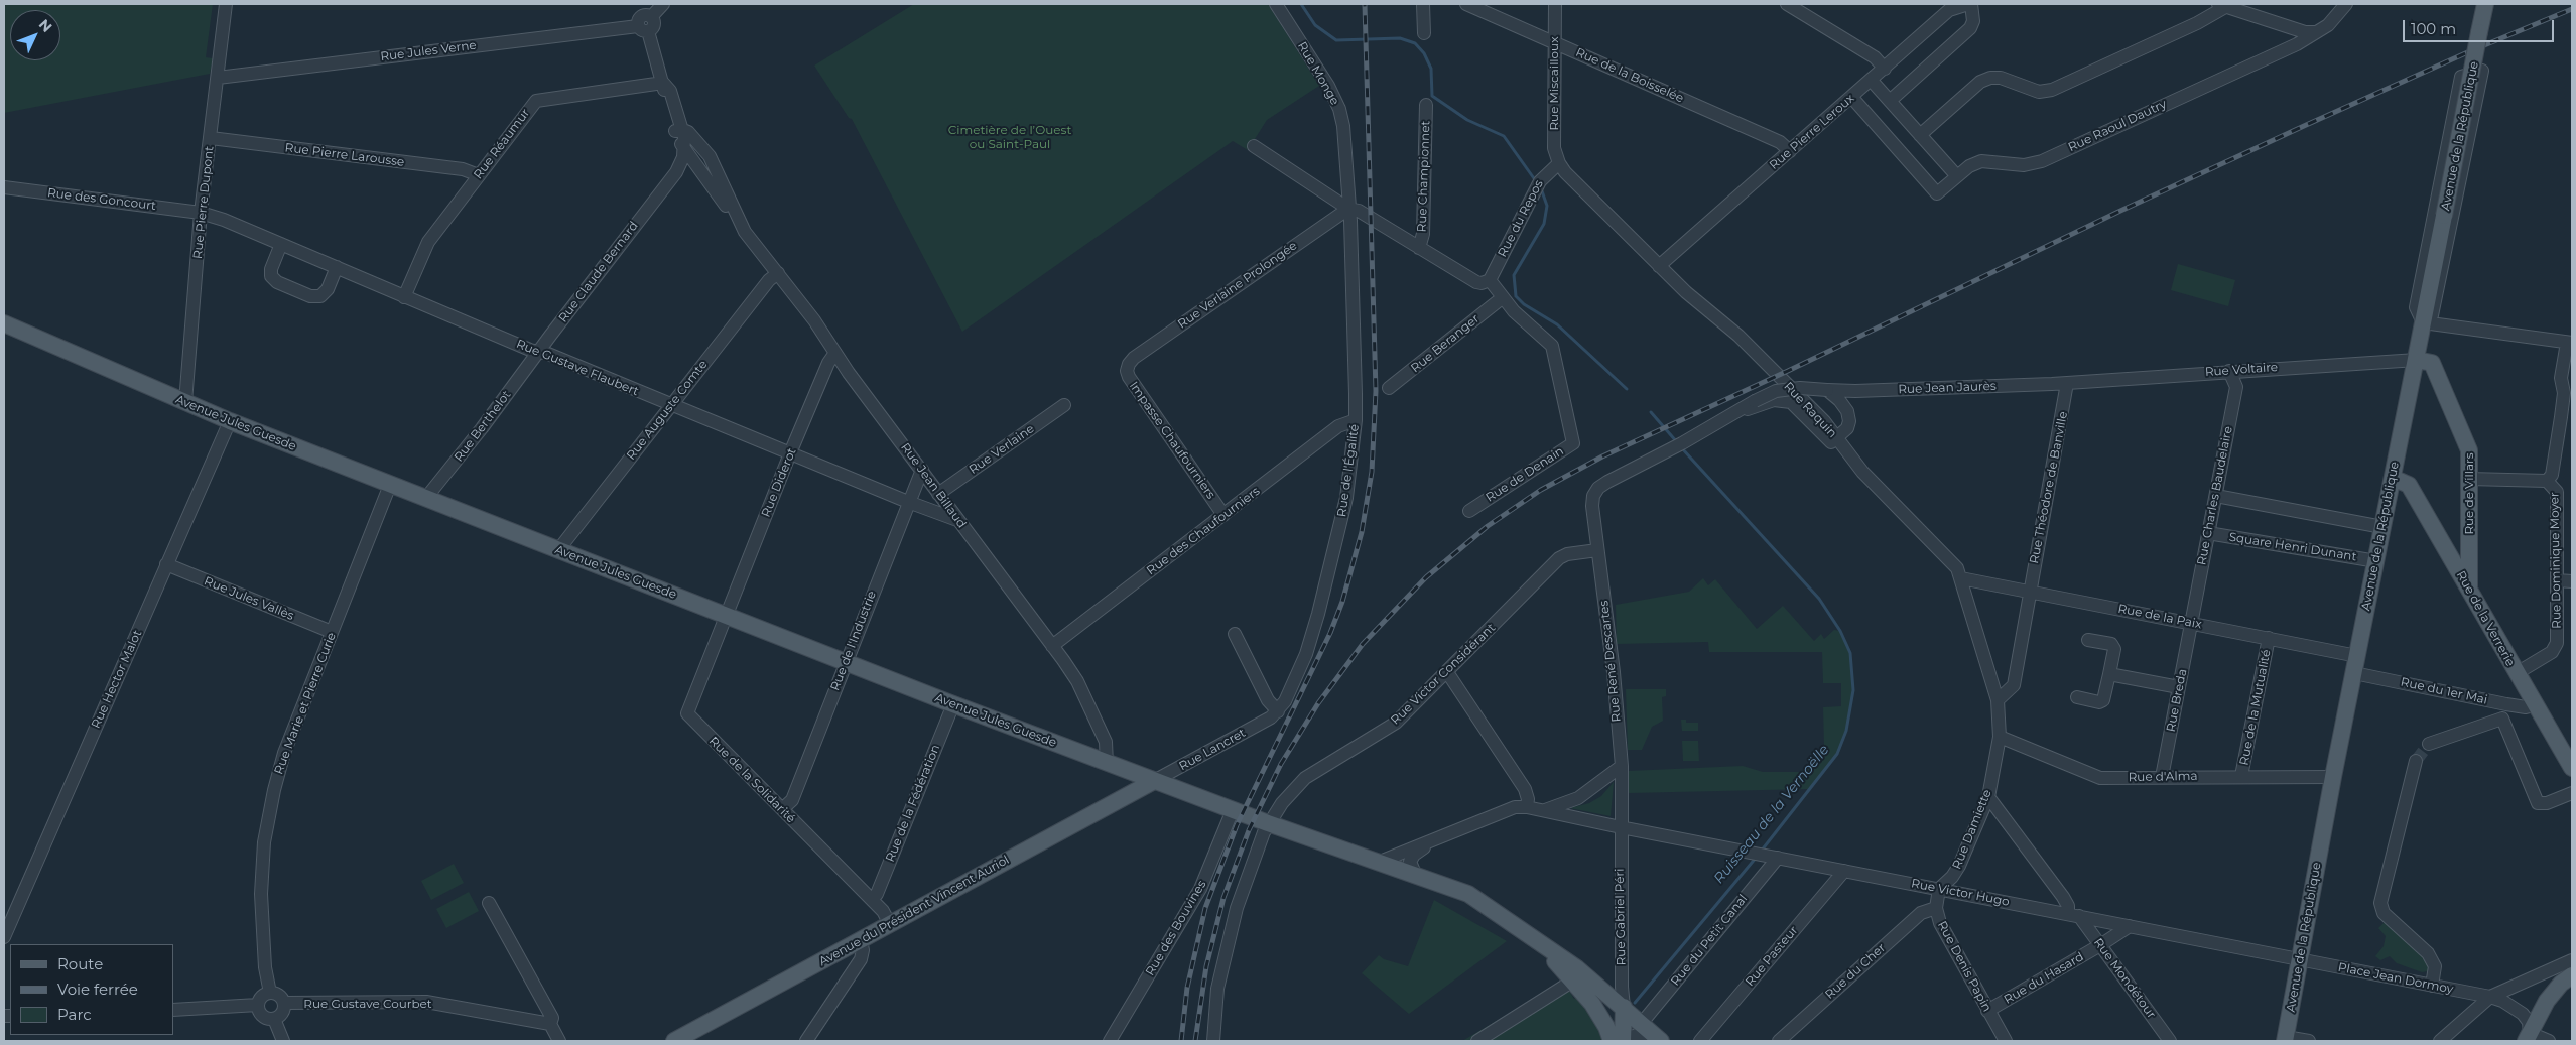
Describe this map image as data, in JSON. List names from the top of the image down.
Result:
{
  "streets": {
    "main road": [
      "Avenue de la République",
      "Avenue Jules Guesde",
      "Rue de Villars",
      "Rue de la Verrerie",
      "Avenue du Président Vincent Auriol"
    ],
    "street": [
      "Rue Jules Verne",
      "Rue Monge",
      "Rue de la Boisselée",
      "Rue Miscailloux",
      "Rue Raoul Dautry",
      "Rue Pierre Leroux",
      "Rue Réaumur",
      "Rue Pierre Larousse",
      "Rue Championnet",
      "Rue des Goncourt",
      "Rue Pierre Dupont",
      "Rue du Repos",
      "Rue Claude Bernard",
      "Rue Verlaine Prolongée",
      "Rue Beranger",
      "Rue Gustave Flaubert",
      "Rue Voltaire",
      "Rue Jean Jaurès",
      "Rue Auguste Comte",
      "Rue Raquin",
      "Rue Berthelot",
      "Impasse Chaufourniers",
      "Rue Verlaine",
      "Rue de l'Égalité",
      "Rue de Denain",
      "Rue Diderot",
      "Rue Jean Billaud",
      "Rue Théodore de Banville",
      "Rue Charles Baudelaire",
      "Rue des Chaufourniers",
      "Square Henri Dunant",
      "Rue Dominique Moyer",
      "Rue Jules Vallès",
      "Rue de la Paix",
      "Rue de l'Industrie",
      "Rue René Descartes",
      "Rue Victor Considérant",
      "Rue Hector Malot",
      "Rue du 1er Mai",
      "Rue Breda",
      "Rue Marie et Pierre Curie",
      "Rue de la Mutualité",
      "Rue Lancret",
      "Rue d'Alma",
      "Rue de la Solidarité",
      "Rue de la Fédération",
      "Rue Damiette",
      "Rue Victor Hugo",
      "Rue Gabriel Péri",
      "Rue des Bouvines",
      "Rue du Petit Canal",
      "Rue Pasteur",
      "Rue Denis Papin",
      "Rue du Cher",
      "Rue du Hasard",
      "Rue Mondétour",
      "Place Jean Dormoy",
      "Rue Gustave Courbet"
    ]
  },
  "crossings": [
    ["Rue Jules Verne", "Rue Pierre Dupont"],
    ["Rue Monge", "Rue Verlaine Prolongée"],
    ["Rue Monge", "Rue de l'Égalité"],
    ["Rue de la Boisselée", "Rue Miscailloux"],
    ["Rue de la Boisselée", "Rue Pierre Leroux"],
    ["Rue Miscailloux", "Rue du Repos"],
    ["Rue Miscailloux", "Rue Raquin"],
    ["Rue Raoul Dautry", "Rue Pierre Leroux"],
    ["Rue Pierre Leroux", "Rue Raquin"],
    ["Avenue de la République", "Rue Voltaire"],
    ["Avenue de la République", "Rue de Villars"],
    ["Avenue de la République", "Square Henri Dunant"],
    ["Avenue de la République", "Rue de la Paix"],
    ["Avenue de la République", "Rue de la Verrerie"],
    ["Avenue de la République", "Rue du 1er Mai"],
    ["Avenue de la République", "Rue d'Alma"],
    ["Avenue de la République", "Rue Victor Hugo"],
    ["Avenue de la République", "Place Jean Dormoy"],
    ["Rue Réaumur", "Rue Pierre Larousse"],
    ["Rue Réaumur", "Rue Gustave Flaubert"],
    ["Rue Pierre Larousse", "Rue Pierre Dupont"],
    ["Rue des Goncourt", "Rue Pierre Dupont"],
    ["Rue des Goncourt", "Rue Gustave Flaubert"],
    ["Rue Pierre Dupont", "Rue Gustave Flaubert"],
    ["Rue Pierre Dupont", "Avenue Jules Guesde"],
    ["Rue du Repos", "Rue Raquin"],
    ["Rue du Repos", "Rue de Denain"],
    ["Rue Claude Bernard", "Rue Gustave Flaubert"],
    ["Rue Claude Bernard", "Rue Berthelot"],
    ["Rue Verlaine Prolongée", "Impasse Chaufourniers"],
    ["Rue Verlaine Prolongée", "Rue de l'Égalité"],
    ["Rue Beranger", "Rue de Denain"],
    ["Rue Gustave Flaubert", "Rue Auguste Comte"],
    ["Rue Gustave Flaubert", "Rue Berthelot"],
    ["Rue Gustave Flaubert", "Rue Diderot"],
    ["Rue Gustave Flaubert", "Rue Jean Billaud"],
    ["Rue Gustave Flaubert", "Rue de l'Industrie"],
    ["Rue Voltaire", "Rue Jean Jaurès"],
    ["Rue Voltaire", "Rue Théodore de Banville"],
    ["Rue Voltaire", "Rue de Villars"],
    ["Rue Voltaire", "Rue Charles Baudelaire"],
    ["Rue Jean Jaurès", "Rue Raquin"],
    ["Rue Jean Jaurès", "Rue Théodore de Banville"],
    ["Rue Jean Jaurès", "Rue René Descartes"],
    ["Rue Auguste Comte", "Avenue Jules Guesde"],
    ["Rue Auguste Comte", "Rue Jean Billaud"],
    ["Rue Raquin", "Rue de la Paix"],
    ["Rue Raquin", "Rue Damiette"],
    ["Avenue Jules Guesde", "Rue Berthelot"],
    ["Avenue Jules Guesde", "Rue Diderot"],
    ["Avenue Jules Guesde", "Rue Jean Billaud"],
    ["Avenue Jules Guesde", "Rue de l'Industrie"],
    ["Avenue Jules Guesde", "Rue Victor Considérant"],
    ["Avenue Jules Guesde", "Rue Hector Malot"],
    ["Avenue Jules Guesde", "Rue Marie et Pierre Curie"],
    ["Avenue Jules Guesde", "Rue Lancret"],
    ["Avenue Jules Guesde", "Rue de la Solidarité"],
    ["Avenue Jules Guesde", "Rue de la Fédération"],
    ["Avenue Jules Guesde", "Avenue du Président Vincent Auriol"],
    ["Avenue Jules Guesde", "Rue des Bouvines"],
    ["Impasse Chaufourniers", "Rue des Chaufourniers"],
    ["Rue Verlaine", "Rue Jean Billaud"],
    ["Rue de l'Égalité", "Rue des Chaufourniers"],
    ["Rue de l'Égalité", "Rue Lancret"],
    ["Rue Diderot", "Rue Jean Billaud"],
    ["Rue Diderot", "Rue de la Solidarité"],
    ["Rue Jean Billaud", "Rue des Chaufourniers"],
    ["Rue Jean Billaud", "Rue de l'Industrie"],
    ["Rue Théodore de Banville", "Rue de la Paix"],
    ["Rue de Villars", "Rue de la Verrerie"],
    ["Rue Charles Baudelaire", "Square Henri Dunant"],
    ["Rue Charles Baudelaire", "Rue de la Paix"],
    ["Rue Charles Baudelaire", "Rue Breda"],
    ["Rue Dominique Moyer", "Rue de la Verrerie"],
    ["Rue Jules Vallès", "Rue Hector Malot"],
    ["Rue Jules Vallès", "Rue Marie et Pierre Curie"],
    ["Rue de la Paix", "Rue Breda"],
    ["Rue de la Paix", "Rue de la Mutualité"],
    ["Rue de la Verrerie", "Rue du 1er Mai"],
    ["Rue de l'Industrie", "Rue de la Solidarité"],
    ["Rue René Descartes", "Rue Victor Considérant"],
    ["Rue René Descartes", "Rue Victor Hugo"],
    ["Rue René Descartes", "Rue Gabriel Péri"],
    ["Rue Breda", "Rue d'Alma"],
    ["Rue Marie et Pierre Curie", "Rue Gustave Courbet"],
    ["Rue de la Mutualité", "Rue d'Alma"],
    ["Rue Lancret", "Avenue du Président Vincent Auriol"],
    ["Rue d'Alma", "Rue Damiette"],
    ["Rue de la Solidarité", "Rue de la Fédération"],
    ["Rue de la Solidarité", "Avenue du Président Vincent Auriol"],
    ["Rue Damiette", "Rue Victor Hugo"],
    ["Rue Damiette", "Rue Denis Papin"],
    ["Rue Damiette", "Rue Mondétour"],
    ["Rue Victor Hugo", "Rue Gabriel Péri"],
    ["Rue Victor Hugo", "Rue du Petit Canal"],
    ["Rue Victor Hugo", "Rue Pasteur"],
    ["Rue Victor Hugo", "Rue Denis Papin"],
    ["Rue Victor Hugo", "Rue du Hasard"],
    ["Rue Victor Hugo", "Rue Mondétour"],
    ["Rue Victor Hugo", "Place Jean Dormoy"],
    ["Rue Denis Papin", "Rue du Cher"],
    ["Rue Denis Papin", "Rue du Hasard"],
    ["Rue du Hasard", "Rue Mondétour"]
  ],
  "water": ["Ruisseau de la Vernoëlle"],
  "parks": ["Cimetière de l’Ouest ou Saint-Paul"],
  "legend": ["Route", "Voie ferrée", "Parc"],
  "scale_bar": "100 m",
  "north": "top right"
}
